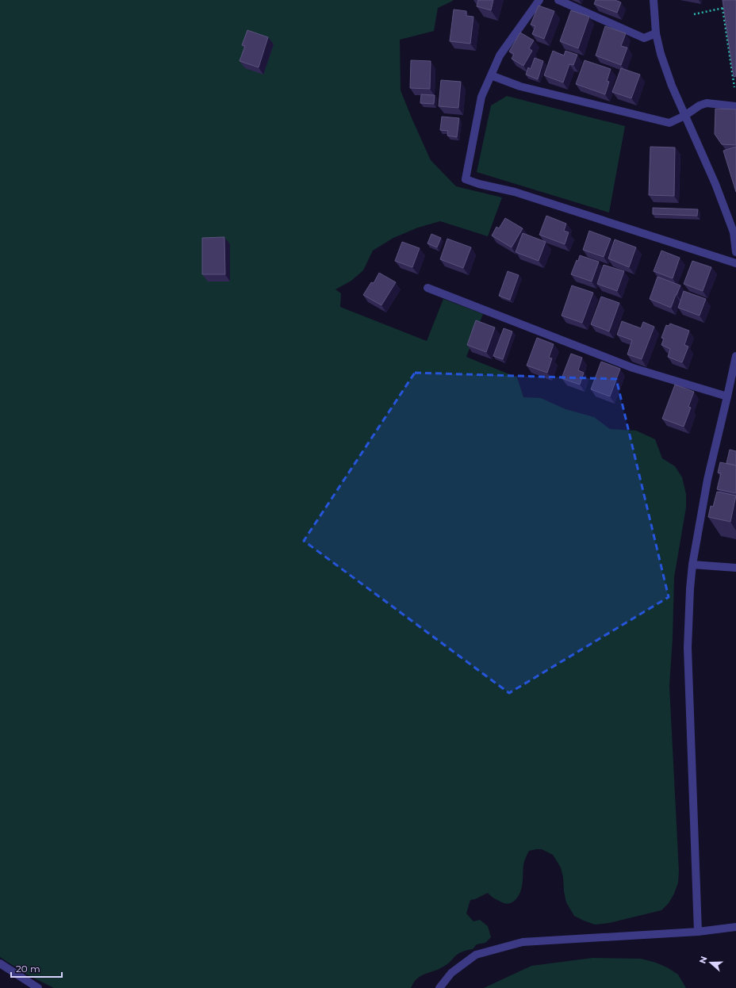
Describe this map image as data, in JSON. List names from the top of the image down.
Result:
{
  "scale_bar": "20 m",
  "north": "left"
}
